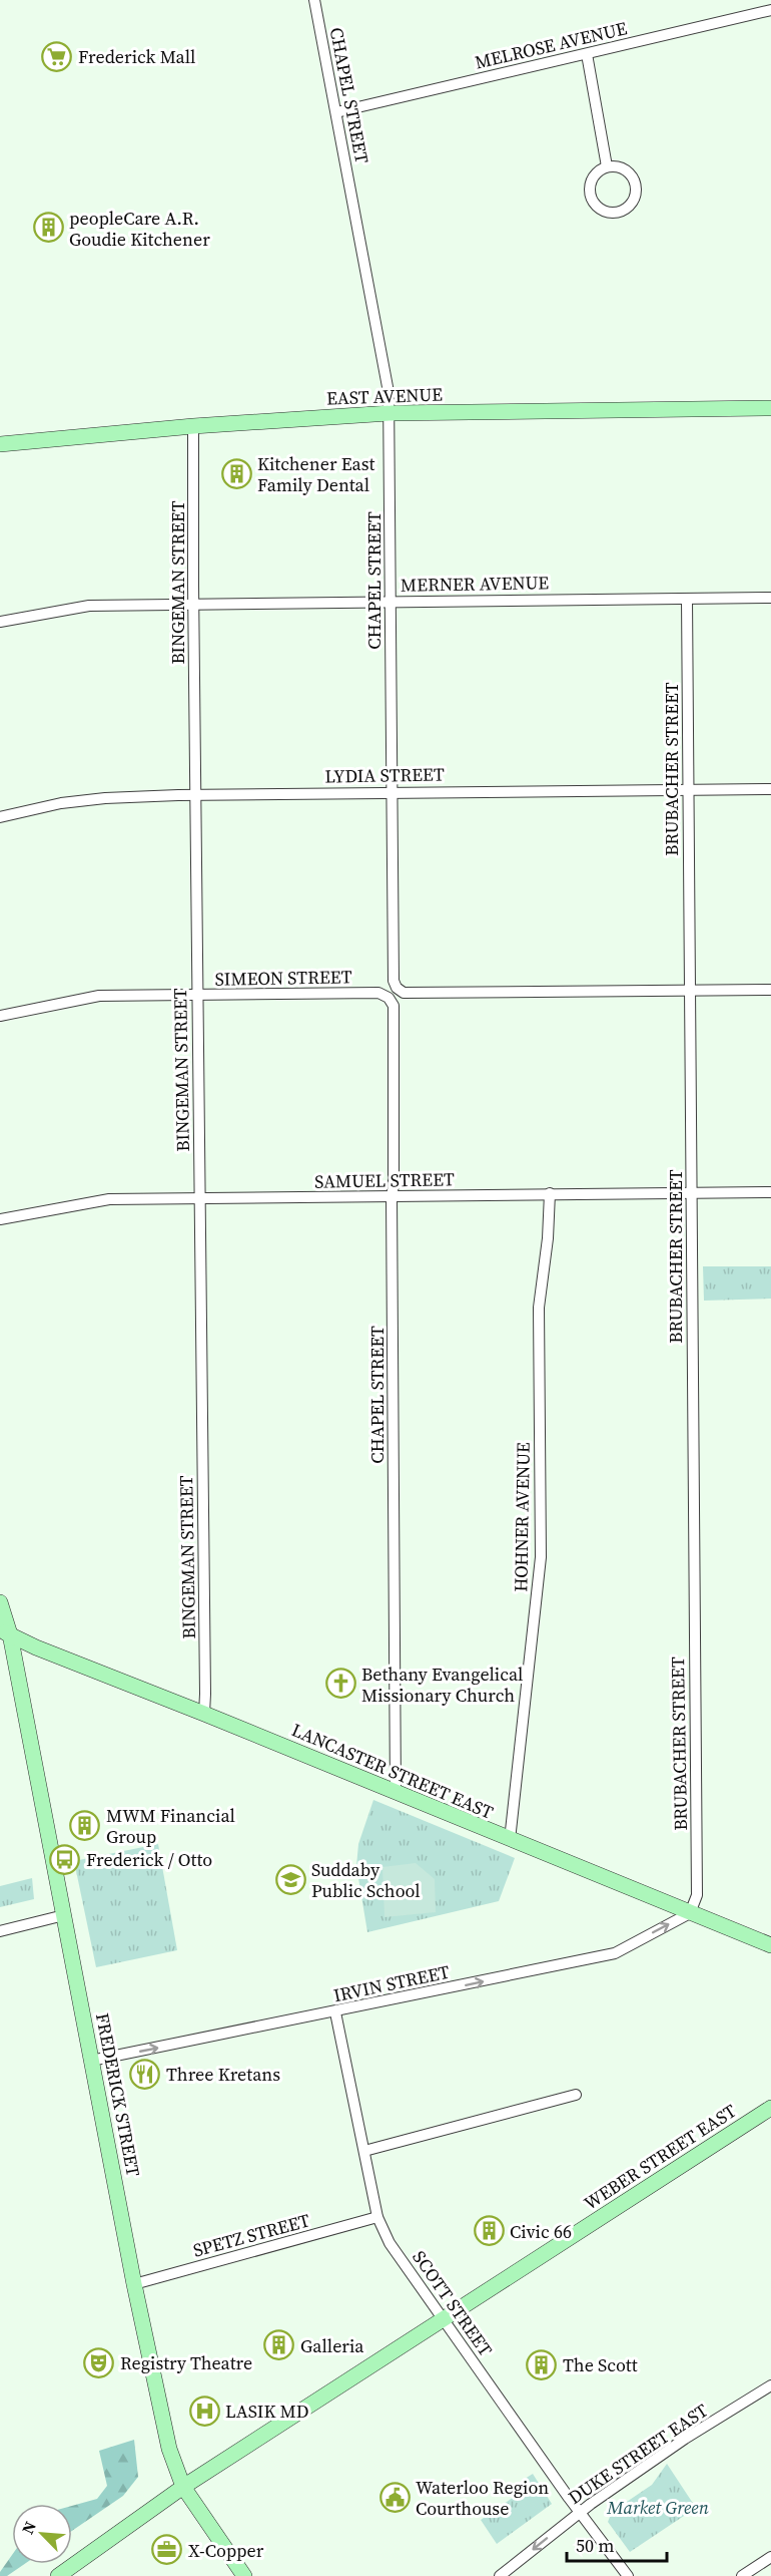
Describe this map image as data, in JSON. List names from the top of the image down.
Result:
{
  "streets": {
    "main road": [
      "EAST AVENUE",
      "LANCASTER STREET EAST",
      "FREDERICK STREET",
      "WEBER STREET EAST"
    ],
    "street": [
      "MELROSE AVENUE",
      "CHAPEL STREET",
      "BINGEMAN STREET",
      "MERNER AVENUE",
      "BRUBACHER STREET",
      "LYDIA STREET",
      "SIMEON STREET",
      "SAMUEL STREET",
      "HOHNER AVENUE",
      "IRVIN STREET",
      "SPETZ STREET",
      "SCOTT STREET",
      "DUKE STREET EAST"
    ]
  },
  "crossings": [
    ["MELROSE AVENUE", "CHAPEL STREET"],
    ["CHAPEL STREET", "EAST AVENUE"],
    ["CHAPEL STREET", "MERNER AVENUE"],
    ["CHAPEL STREET", "BRUBACHER STREET"],
    ["CHAPEL STREET", "LYDIA STREET"],
    ["CHAPEL STREET", "SIMEON STREET"],
    ["CHAPEL STREET", "SAMUEL STREET"],
    ["CHAPEL STREET", "LANCASTER STREET EAST"],
    ["EAST AVENUE", "BINGEMAN STREET"],
    ["BINGEMAN STREET", "MERNER AVENUE"],
    ["BINGEMAN STREET", "LYDIA STREET"],
    ["BINGEMAN STREET", "SIMEON STREET"],
    ["BINGEMAN STREET", "SAMUEL STREET"],
    ["BINGEMAN STREET", "LANCASTER STREET EAST"],
    ["MERNER AVENUE", "BRUBACHER STREET"],
    ["BRUBACHER STREET", "LYDIA STREET"],
    ["BRUBACHER STREET", "SAMUEL STREET"],
    ["BRUBACHER STREET", "LANCASTER STREET EAST"],
    ["BRUBACHER STREET", "IRVIN STREET"],
    ["SAMUEL STREET", "HOHNER AVENUE"],
    ["HOHNER AVENUE", "LANCASTER STREET EAST"],
    ["LANCASTER STREET EAST", "IRVIN STREET"],
    ["LANCASTER STREET EAST", "FREDERICK STREET"],
    ["IRVIN STREET", "FREDERICK STREET"],
    ["IRVIN STREET", "SCOTT STREET"],
    ["FREDERICK STREET", "WEBER STREET EAST"],
    ["FREDERICK STREET", "SPETZ STREET"],
    ["WEBER STREET EAST", "SCOTT STREET"],
    ["SPETZ STREET", "SCOTT STREET"],
    ["SCOTT STREET", "DUKE STREET EAST"]
  ],
  "one_way": ["IRVIN STREET"],
  "parks": ["Market Green"],
  "places": {
    "supermarket": ["Frederick Mall"],
    "building": [
      "peopleCare A.R. Goudie Kitchener",
      "Kitchener East Family Dental",
      "MWM Financial Group",
      "Civic 66",
      "Galleria",
      "The Scott"
    ],
    "church": ["Bethany Evangelical Missionary Church"],
    "bus stop": ["Frederick / Otto"],
    "school or university": ["Suddaby Public School"],
    "restaurant": ["Three Kretans"],
    "theatre": ["Registry Theatre"],
    "hospital": ["LASIK MD"],
    "public building": ["Waterloo Region Courthouse"],
    "office": ["X-Copper"]
  },
  "scale_bar": "50 m",
  "north": "top left"
}
